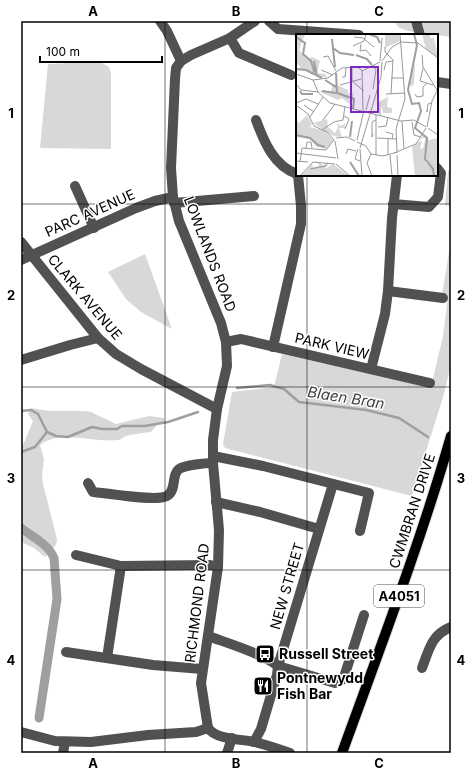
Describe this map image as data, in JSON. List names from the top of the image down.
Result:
{
  "streets": {
    "main road": ["CWMBRAN DRIVE", "A4051"],
    "street": [
      "PARC AVENUE",
      "LOWLANDS ROAD",
      "CLARK AVENUE",
      "PARK VIEW",
      "NEW STREET",
      "RICHMOND ROAD"
    ]
  },
  "crossings": [
    ["PARC AVENUE", "LOWLANDS ROAD"],
    ["PARC AVENUE", "CLARK AVENUE"],
    ["LOWLANDS ROAD", "CLARK AVENUE"],
    ["LOWLANDS ROAD", "PARK VIEW"],
    ["LOWLANDS ROAD", "RICHMOND ROAD"],
    ["CLARK AVENUE", "RICHMOND ROAD"]
  ],
  "water": ["Blaen Bran"],
  "places": {
    "bus stop": ["Russell Street"],
    "restaurant": ["Pontnewydd Fish Bar"]
  },
  "scale_bar": "100 m",
  "grid": {
    "columns": ["A", "B", "C"],
    "rows": [
      "1",
      "2",
      "3",
      "4"
    ]
  }
}
